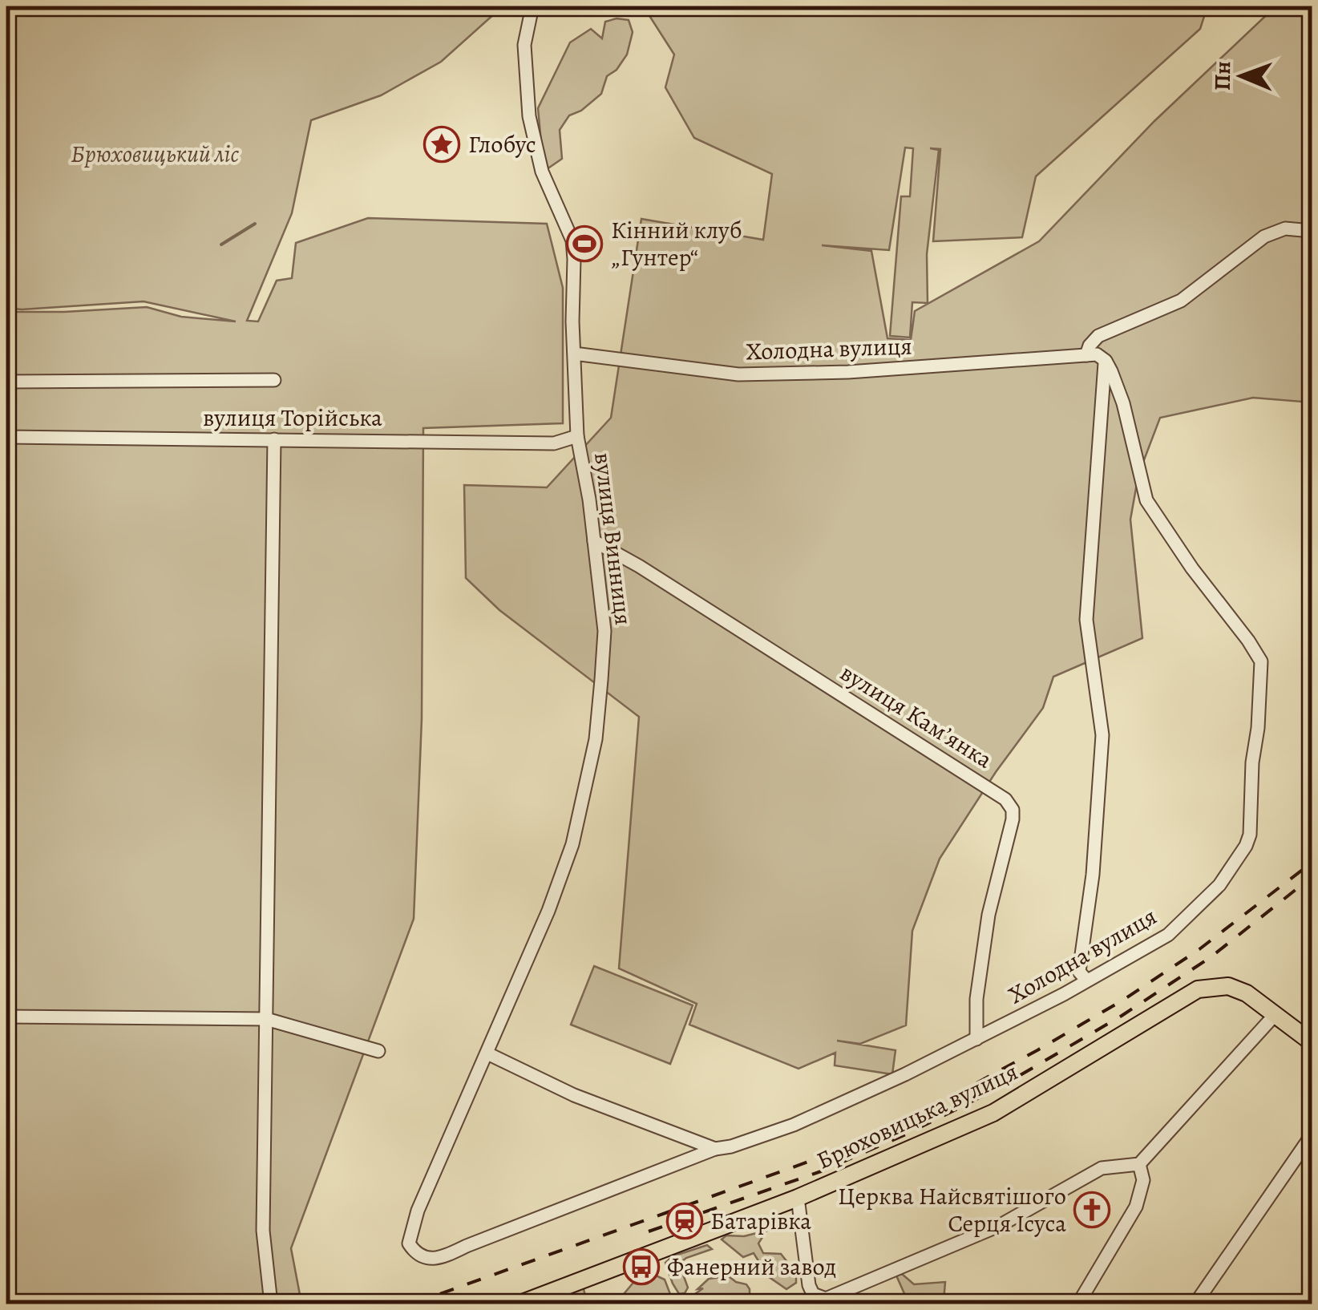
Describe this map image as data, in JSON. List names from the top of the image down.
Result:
{
  "streets": {
    "main road": ["Брюховицька вулиця"],
    "street": [
      "Холодна вулиця",
      "вулиця Торійська",
      "вулиця Винниця",
      "вулиця Камʼянка"
    ]
  },
  "crossings": [
    ["Холодна вулиця", "вулиця Винниця"],
    ["Холодна вулиця", "вулиця Камʼянка"],
    ["вулиця Торійська", "вулиця Винниця"],
    ["вулиця Винниця", "вулиця Камʼянка"]
  ],
  "parks": ["Брюховицький ліс"],
  "places": {
    "place": ["Глобус"],
    "sports": ["Кінний клуб „Гунтер“"],
    "church": ["Церква Найсвятішого Серця Ісуса"],
    "station": ["Батарівка"],
    "bus stop": ["Фанерний завод"]
  },
  "north": "left"
}
